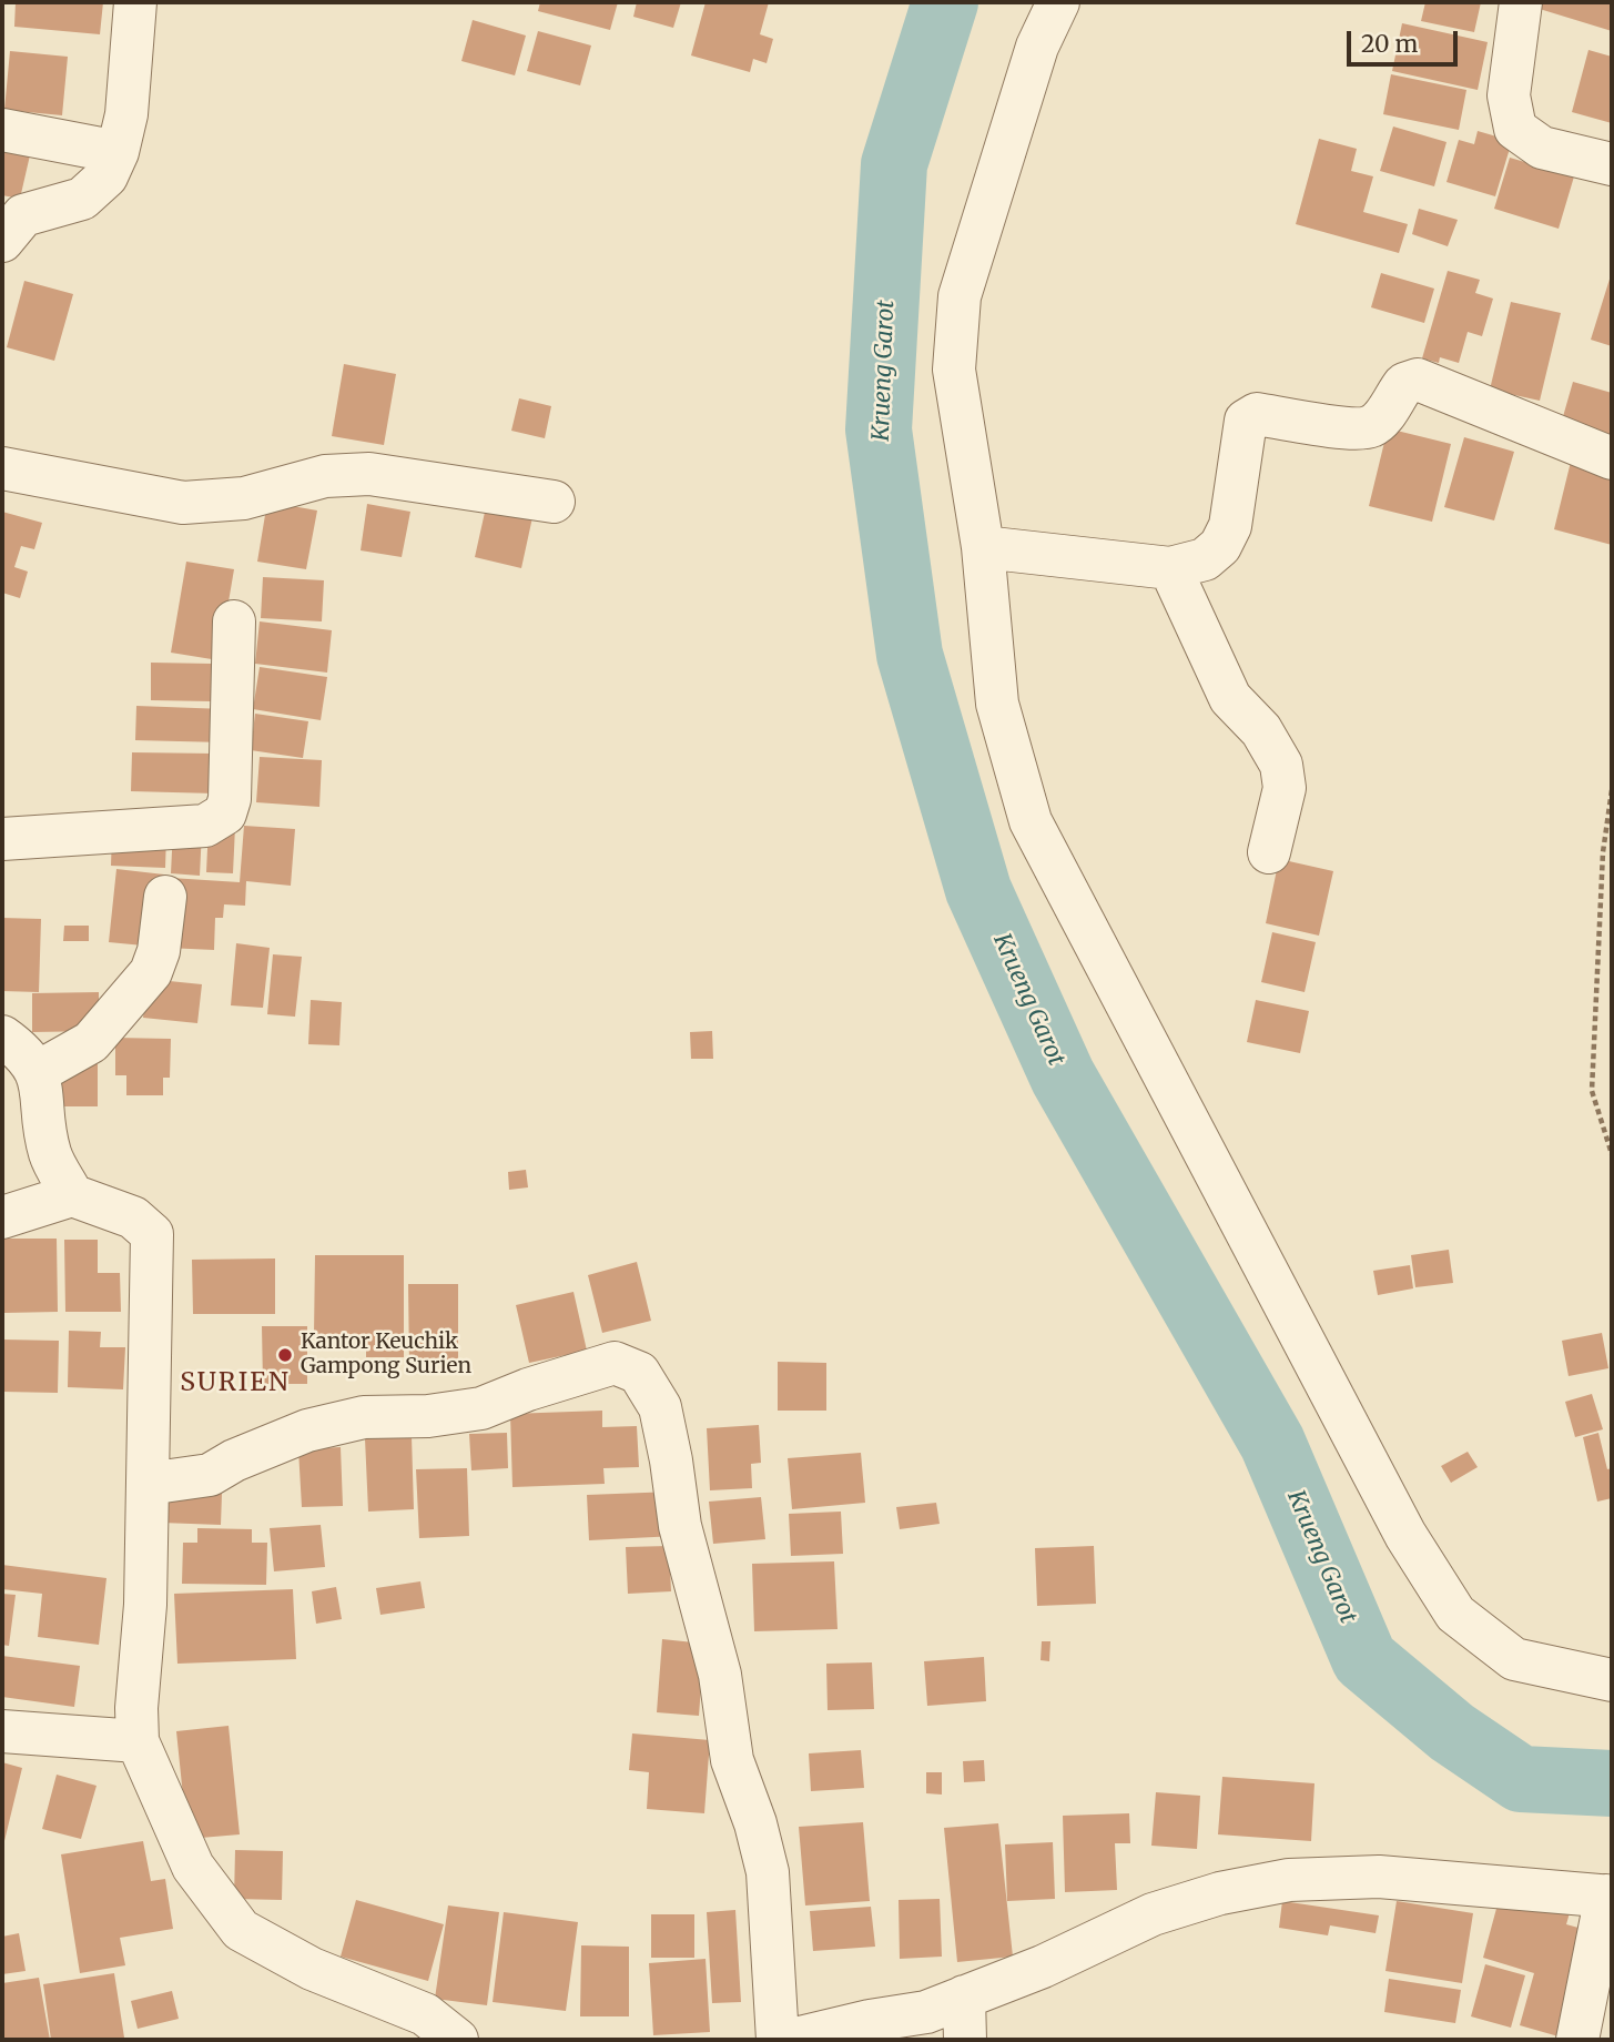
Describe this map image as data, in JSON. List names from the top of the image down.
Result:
{
  "districts": ["SURIEN"],
  "water": ["Krueng Garot"],
  "places": ["Kantor Keuchik Gampong Surien"],
  "scale_bar": "20 m"
}
